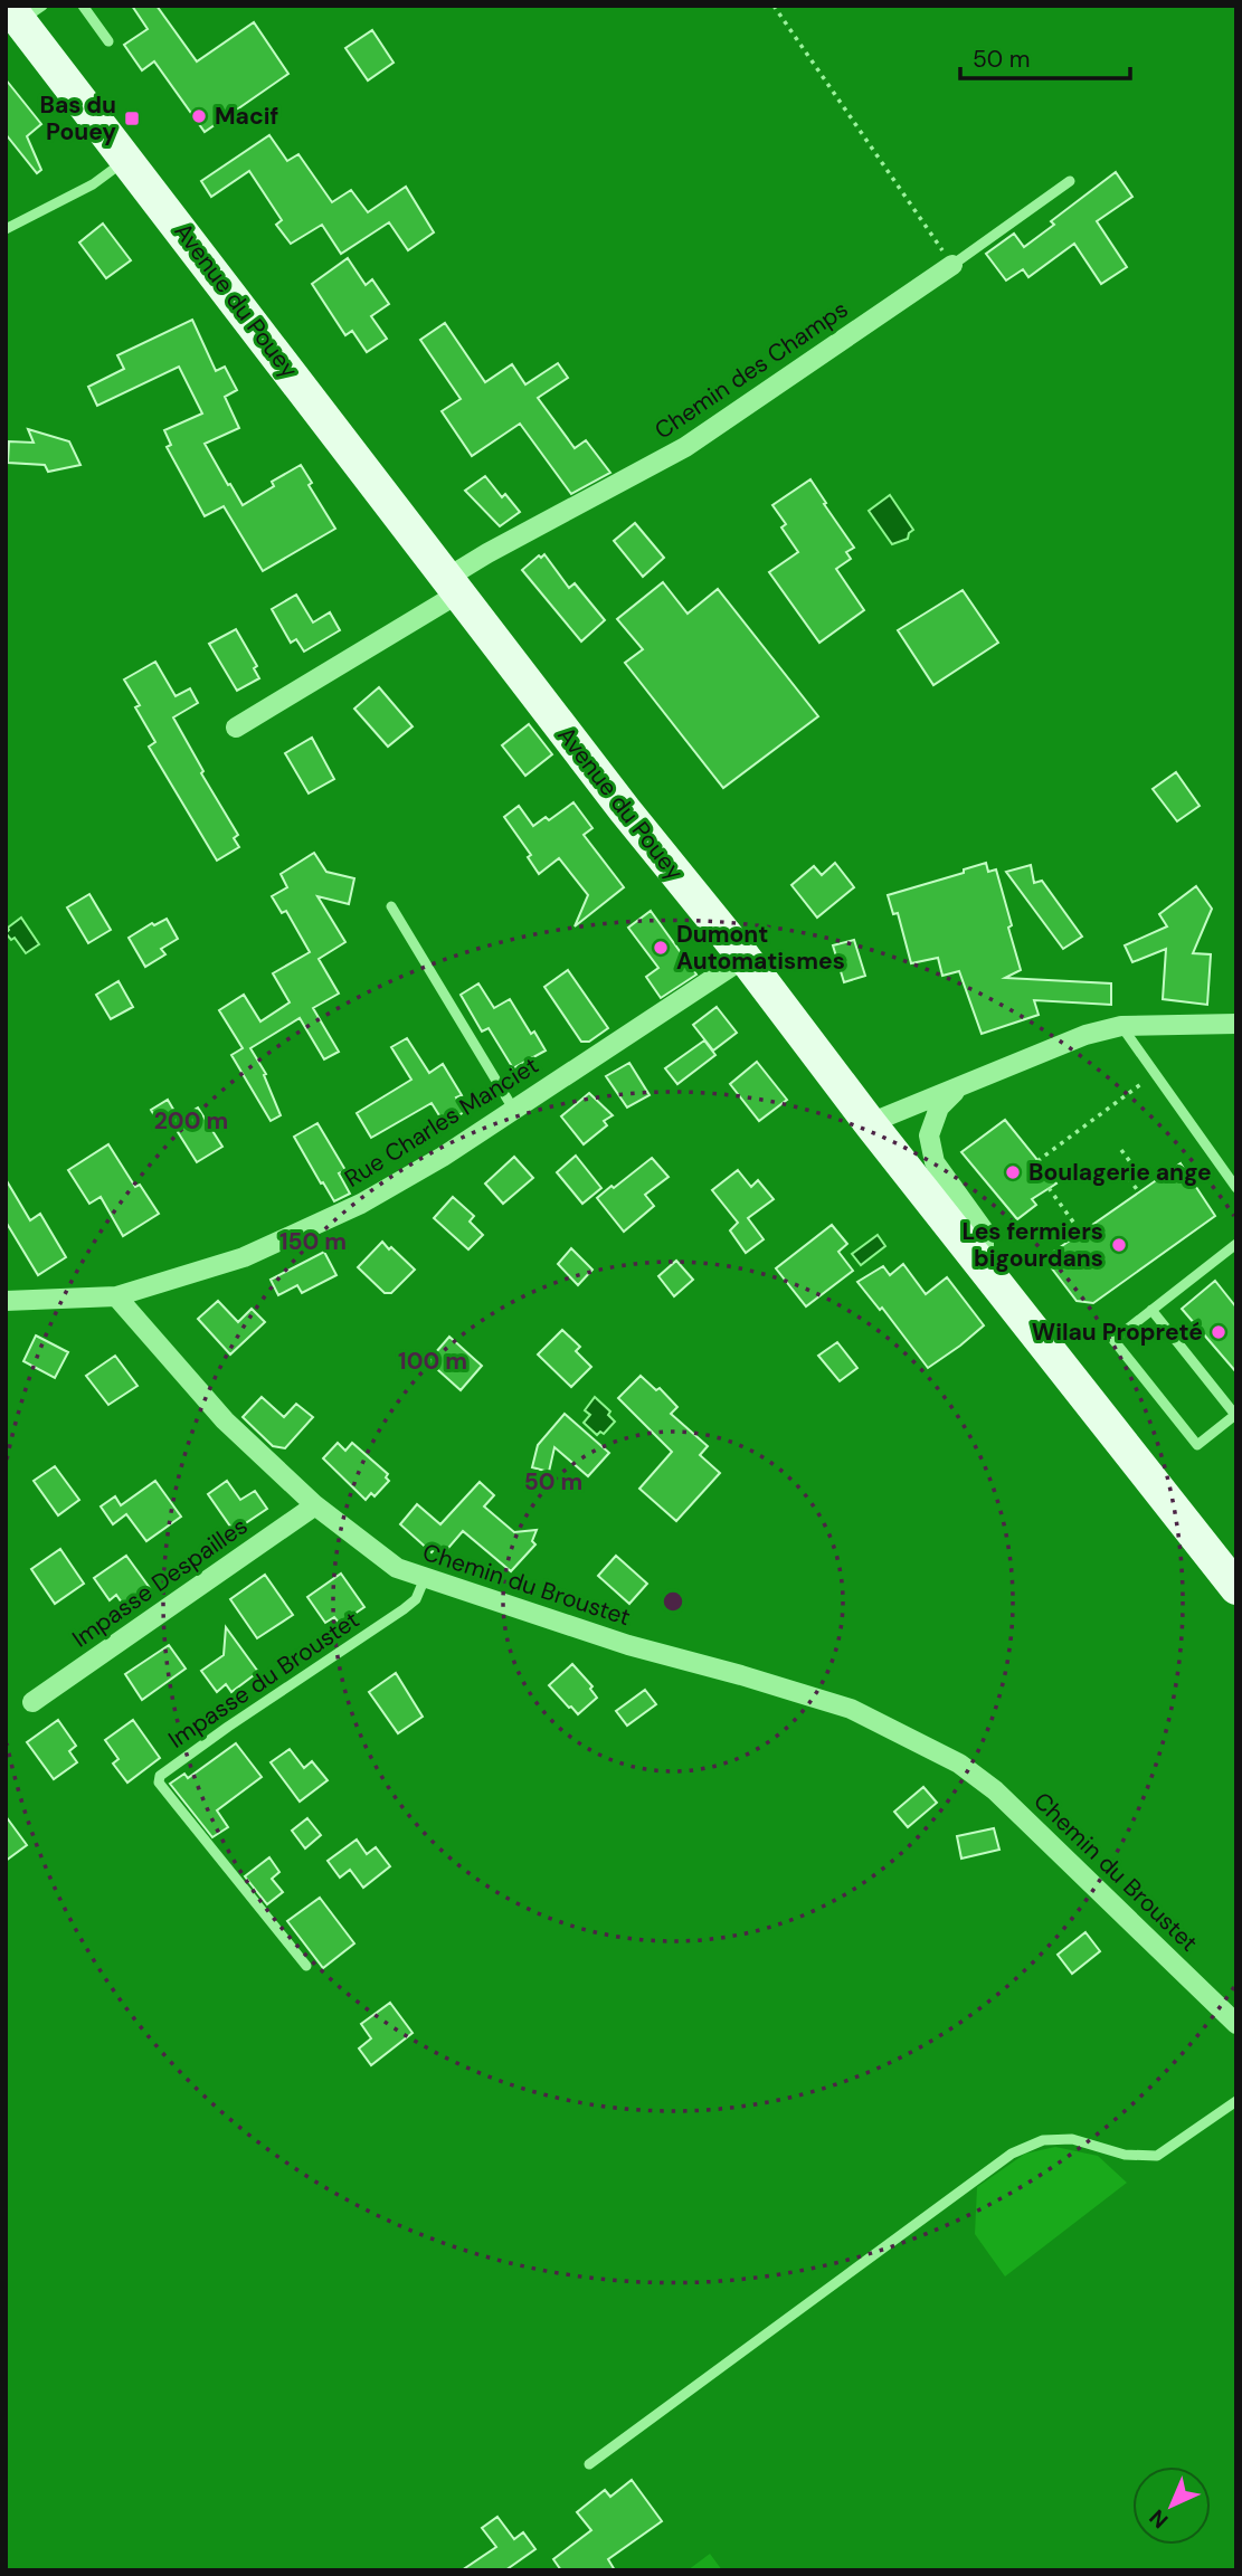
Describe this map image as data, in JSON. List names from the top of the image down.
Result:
{
  "streets": {
    "main road": ["Avenue du Pouey"],
    "street": [
      "Chemin des Champs",
      "Rue Charles Manciet",
      "Impasse Despailles",
      "Chemin du Broustet"
    ],
    "lane": ["Impasse du Broustet"]
  },
  "crossings": [
    ["Avenue du Pouey", "Chemin des Champs"],
    ["Avenue du Pouey", "Rue Charles Manciet"],
    ["Rue Charles Manciet", "Chemin du Broustet"],
    ["Impasse Despailles", "Chemin du Broustet"],
    ["Chemin du Broustet", "Impasse du Broustet"]
  ],
  "places": {
    "other": [
      "Macif",
      "Dumont Automatismes",
      "Boulagerie ange",
      "Les fermiers bigourdans",
      "Wilau Propreté"
    ],
    "transit": ["Bas du Pouey"]
  },
  "scale_bar": "50 m",
  "north": "bottom left",
  "rings": [
    "200 m",
    "150 m",
    "100 m",
    "50 m"
  ]
}
